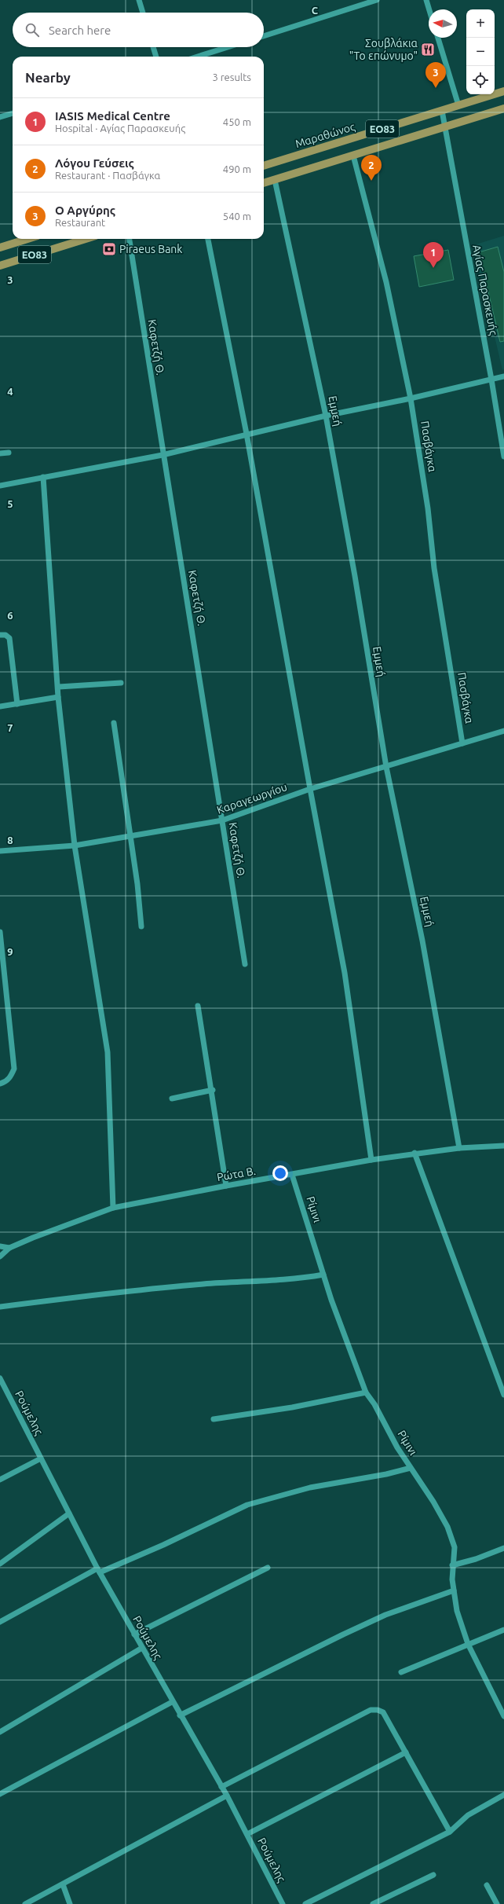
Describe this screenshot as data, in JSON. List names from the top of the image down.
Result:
{
  "streets": {
    "main road": ["ΕΟ83", "Μαραθώνος"],
    "street": [
      "Αγίας Παρασκευής",
      "Καφετζή Θ.",
      "Εμμεή",
      "Πασβάγκα",
      "Καραγεωργίου",
      "Ρώτα Β.",
      "Ρίμινι",
      "Ρούμελης"
    ]
  },
  "crossings": [
    ["ΕΟ83", "Αγίας Παρασκευής"],
    ["ΕΟ83", "Εμμεή"],
    ["ΕΟ83", "Πασβάγκα"],
    ["Μαραθώνος", "Αγίας Παρασκευής"],
    ["Καφετζή Θ.", "Καραγεωργίου"],
    ["Εμμεή", "Καραγεωργίου"],
    ["Εμμεή", "Ρώτα Β."],
    ["Πασβάγκα", "Καραγεωργίου"],
    ["Ρώτα Β.", "Ρίμινι"]
  ],
  "places": {
    "restaurant": ["Σουβλάκια \"Το επώνυμο\""],
    "bank": ["Piraeus Bank"]
  },
  "north": "left",
  "page": {
    "map_buttons": ["+", "−"],
    "search": "Search here",
    "heading": ["Nearby", "3 results"],
    "pins": ["3", "2", "1"],
    "list": [
      {
        "mark": "1",
        "name": "IASIS Medical Centre",
        "note": "Hospital · Αγίας Παρασκευής",
        "value": "450 m"
      },
      {
        "mark": "2",
        "name": "Λόγου Γεύσεις",
        "note": "Restaurant · Πασβάγκα",
        "value": "490 m"
      },
      {
        "mark": "3",
        "name": "Ο Αργύρης",
        "note": "Restaurant",
        "value": "540 m"
      }
    ]
  },
  "grid": {
    "columns": ["C"],
    "rows": [
      "3",
      "4",
      "5",
      "6",
      "7",
      "8",
      "9"
    ]
  }
}
